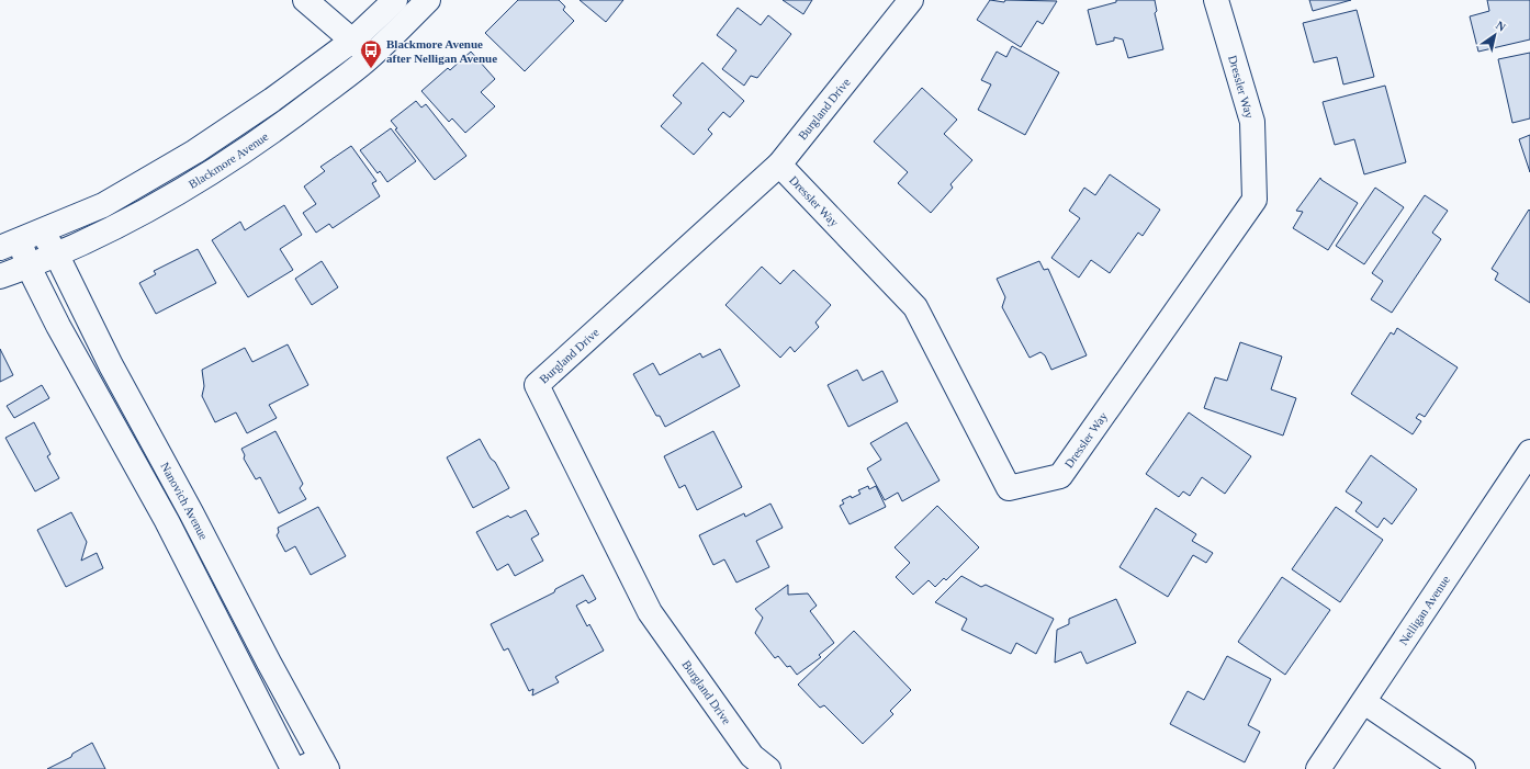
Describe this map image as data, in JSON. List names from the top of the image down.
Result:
{
  "streets": {
    "street": [
      "Dressler Way",
      "Burgland Drive",
      "Blackmore Avenue",
      "Nanovich Avenue",
      "Nelligan Avenue"
    ]
  },
  "crossings": [
    ["Dressler Way", "Burgland Drive"],
    ["Blackmore Avenue", "Nanovich Avenue"]
  ],
  "places": {
    "bus stop": ["Blackmore Avenue after Nelligan Avenue"]
  },
  "north": "top right"
}
